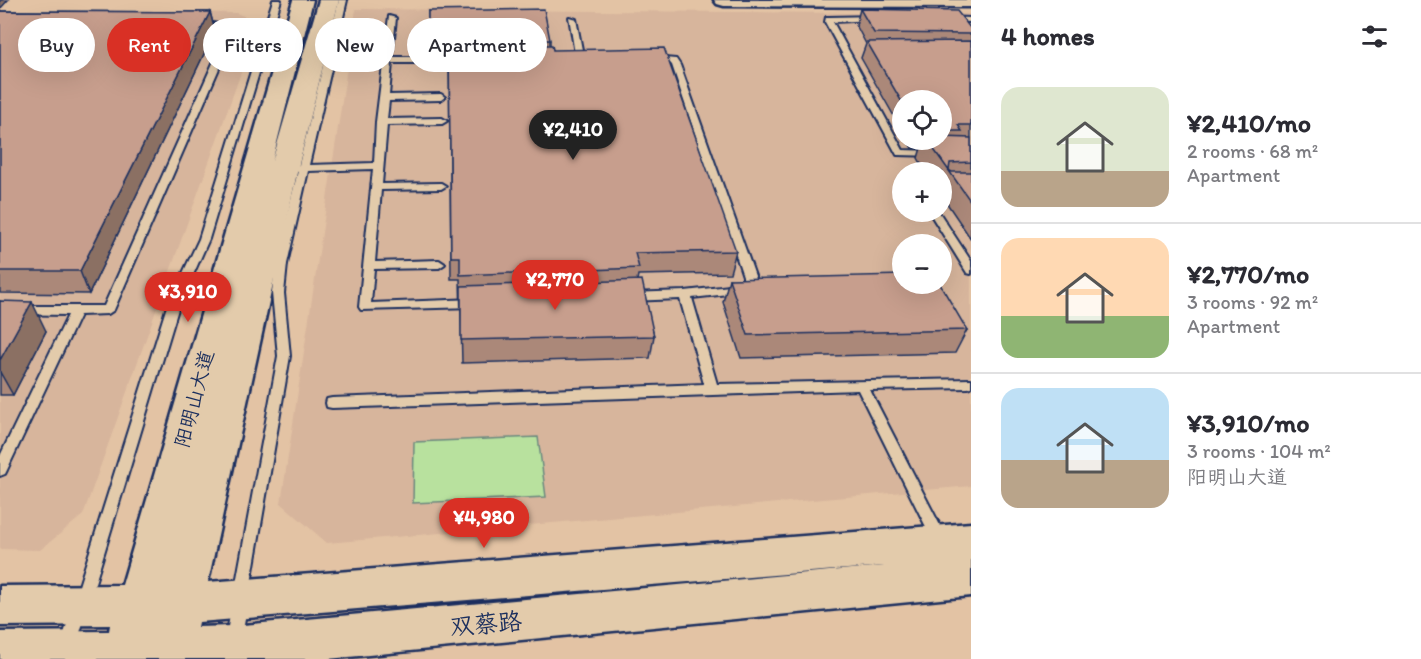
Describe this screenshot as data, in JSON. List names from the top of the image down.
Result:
{
  "streets": {
    "main road": ["阳明山大道", "双蔡路"]
  },
  "crossings": [
    ["阳明山大道", "双蔡路"]
  ],
  "page": {
    "heading": "4 homes",
    "chip": [
      "Buy",
      "Rent",
      "Filters",
      "New",
      "Apartment"
    ],
    "list": [
      {
        "name": "¥2,410/mo",
        "note": "2 rooms · 68 m² · Apartment"
      },
      {
        "name": "¥2,770/mo",
        "note": "3 rooms · 92 m² · Apartment"
      },
      {
        "name": "¥3,910/mo",
        "note": "3 rooms · 104 m² · 阳明山大道"
      }
    ],
    "map_buttons": ["+", "−"],
    "price": [
      "¥2,410",
      "¥2,770",
      "¥3,910",
      "¥4,980"
    ]
  }
}
